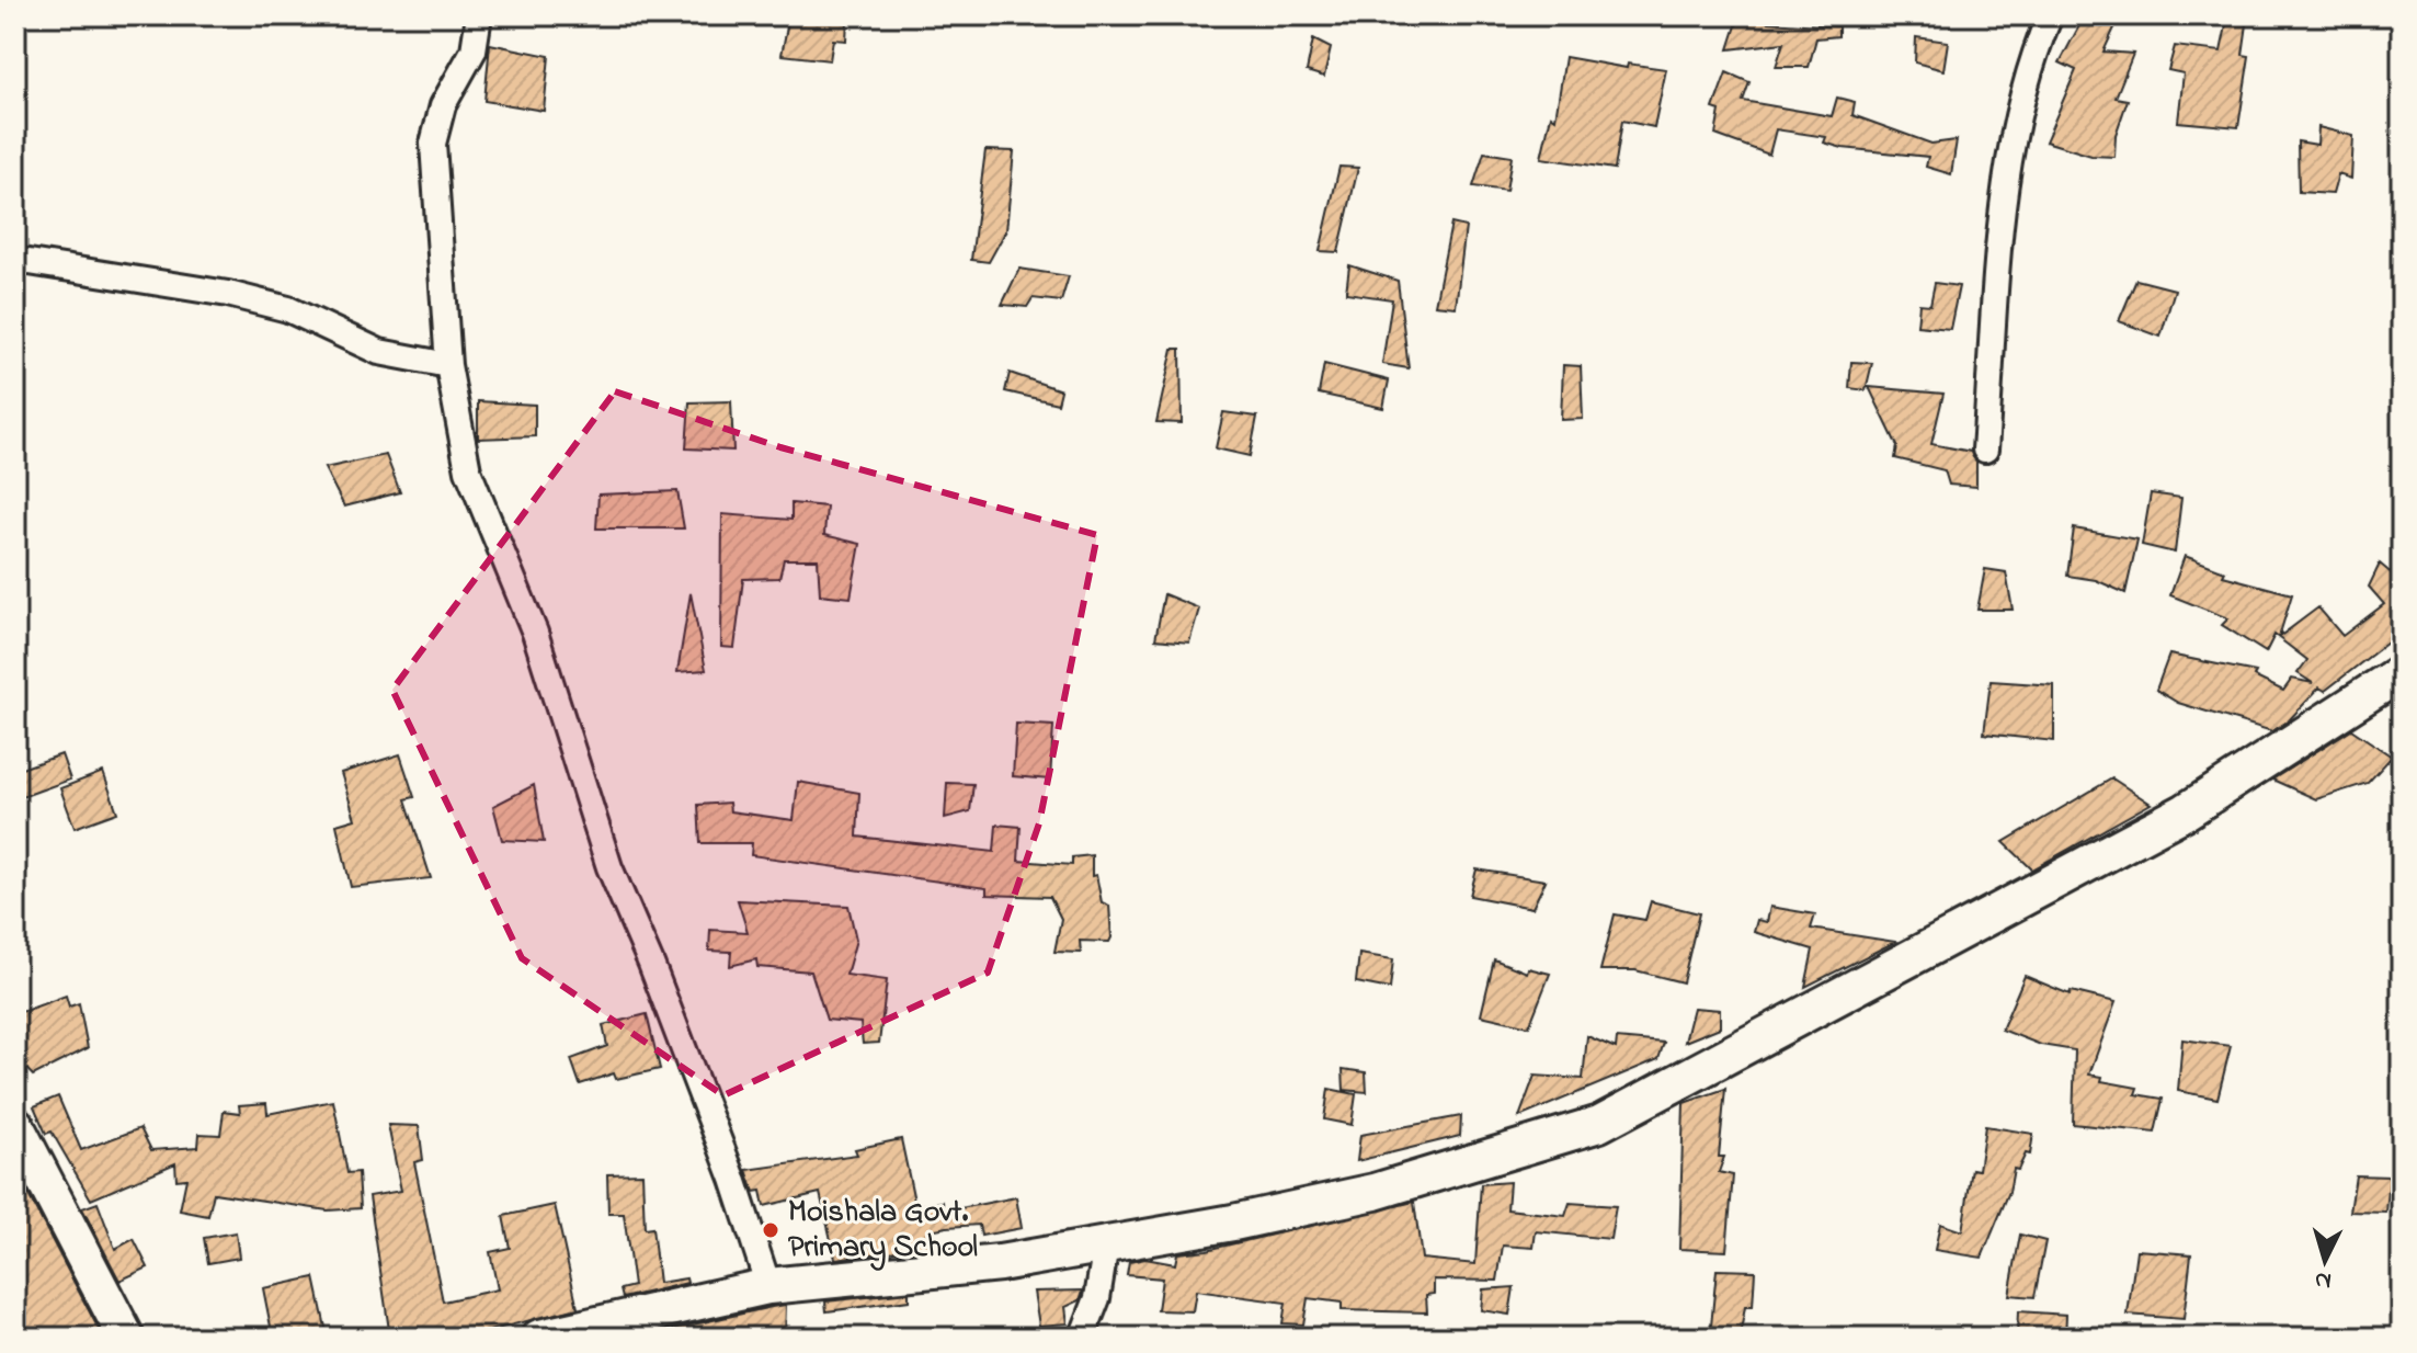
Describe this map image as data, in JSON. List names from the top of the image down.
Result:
{
  "places": ["Moishala Govt. Primary School"],
  "north": "bottom"
}
